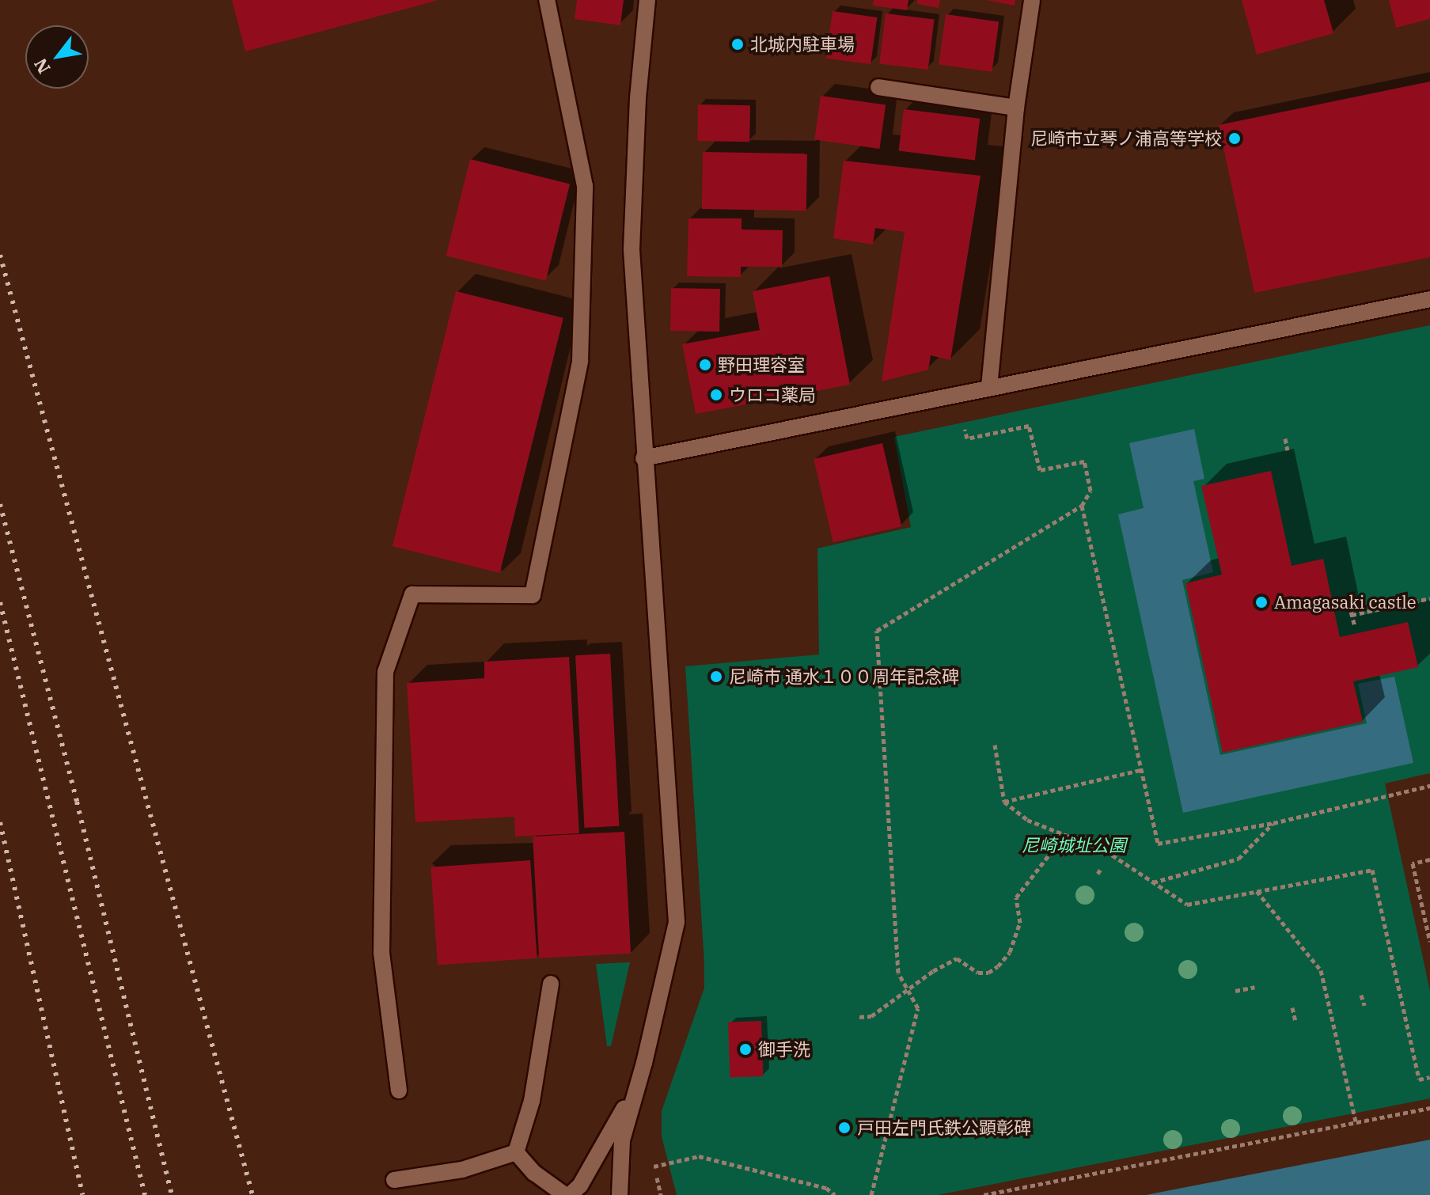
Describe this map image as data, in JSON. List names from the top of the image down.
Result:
{
  "parks": ["尼崎城址公園"],
  "places": [
    "北城内駐車場",
    "尼崎市立琴ノ浦高等学校",
    "野田理容室",
    "ウロコ薬局",
    "Amagasaki castle",
    "尼崎市 通水１００周年記念碑",
    "御手洗",
    "戸田左門氏鉄公顕彰碑"
  ],
  "north": "bottom left"
}
